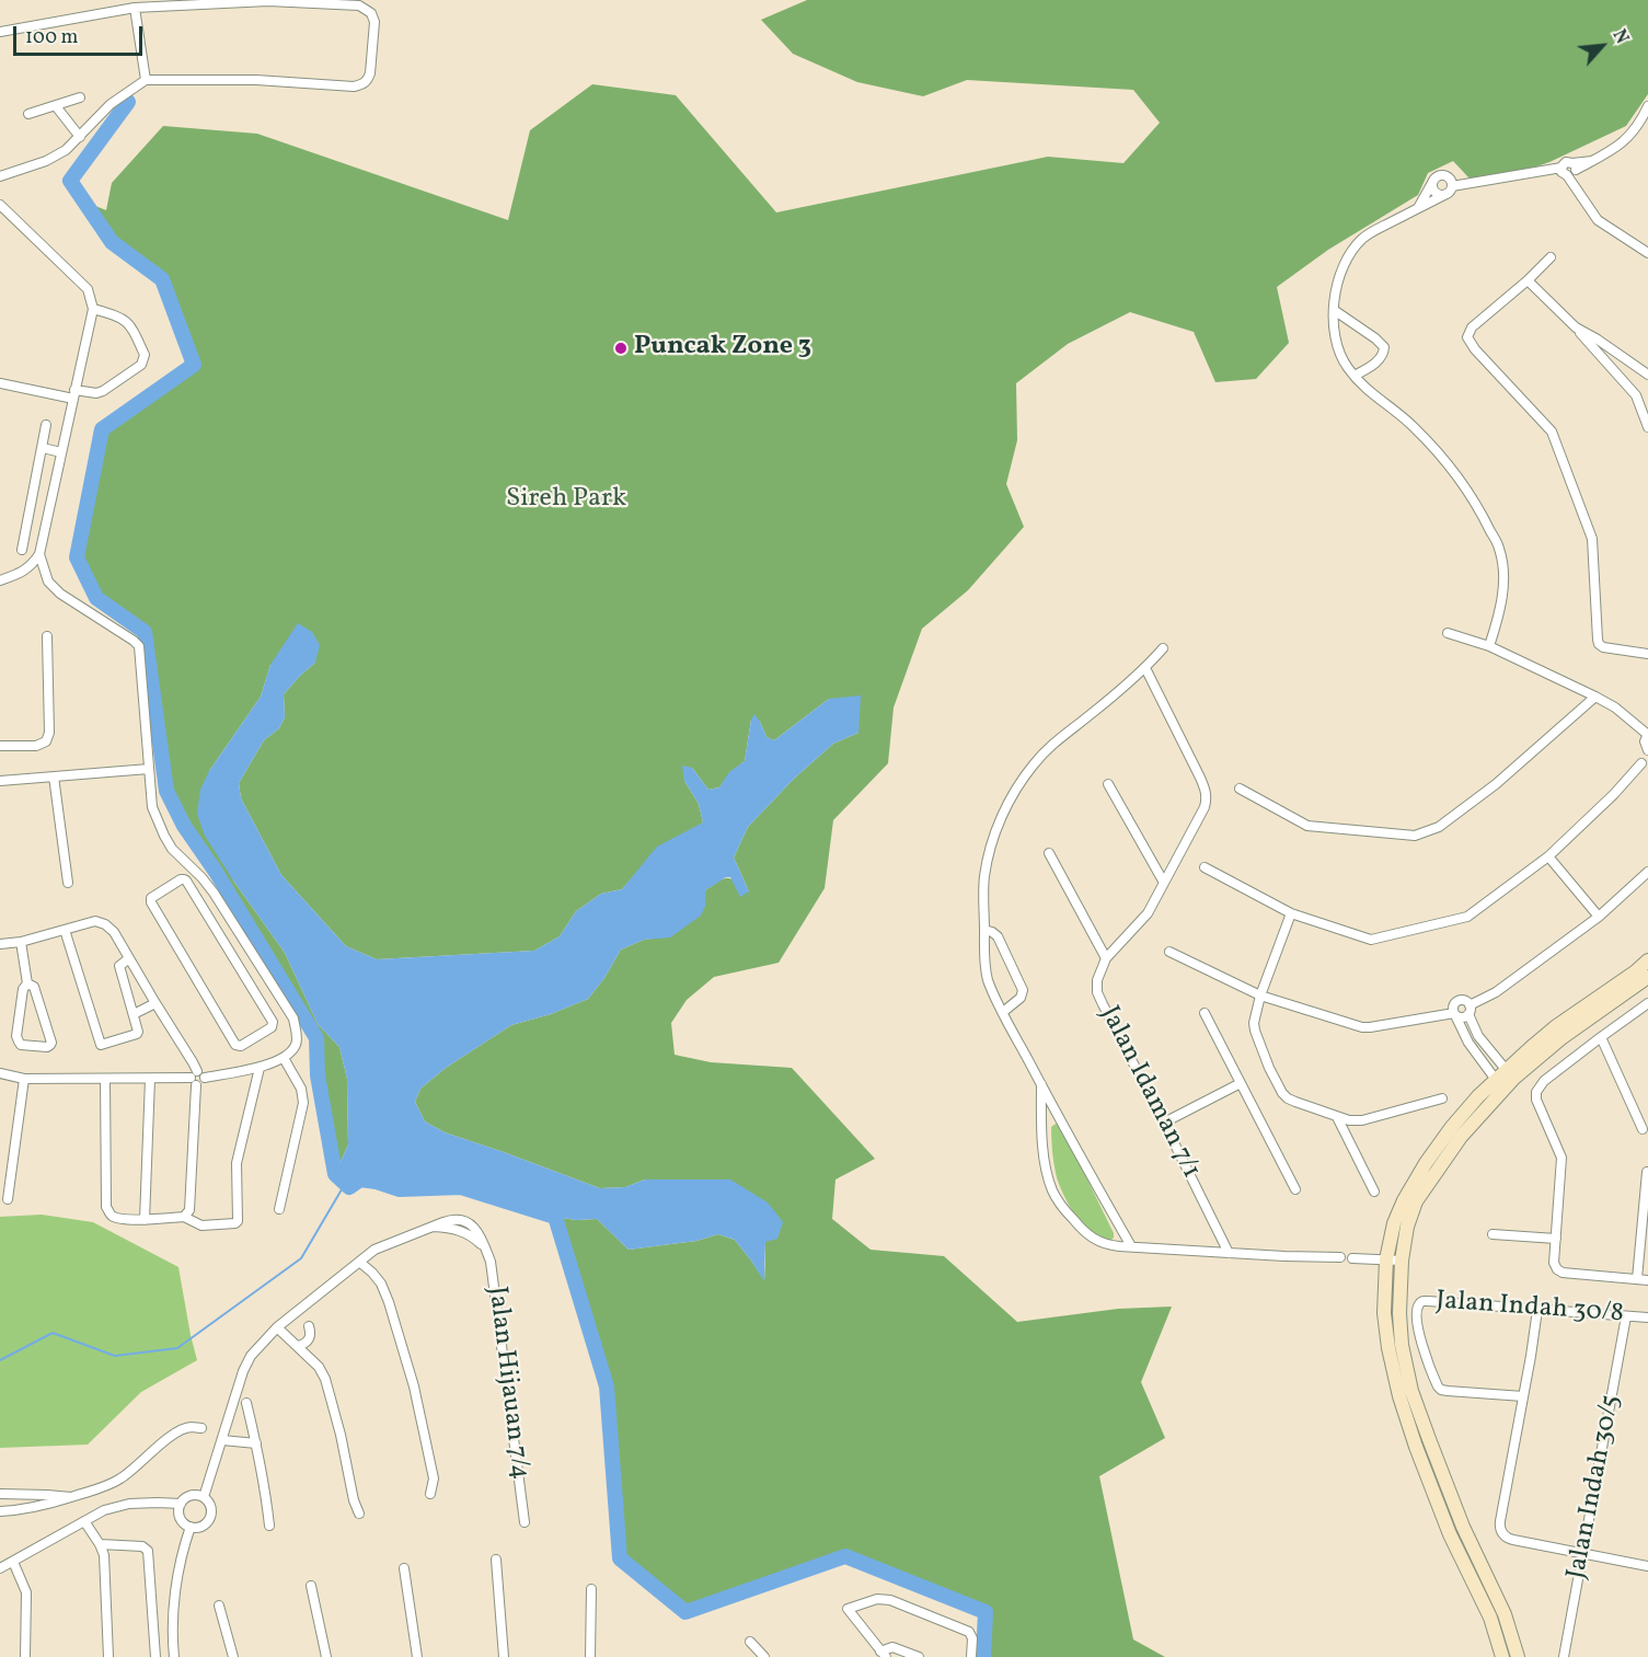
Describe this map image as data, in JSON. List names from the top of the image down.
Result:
{
  "streets": {
    "street": [
      "Jalan Idaman 7/1",
      "Jalan Indah 30/8",
      "Jalan Hijauan 7/4",
      "Jalan Indah 30/5"
    ]
  },
  "crossings": [
    ["Jalan Indah 30/8", "Jalan Indah 30/5"]
  ],
  "parks": ["Sireh Park"],
  "places": ["Puncak Zone 3"],
  "scale_bar": "100 m",
  "north": "top right"
}
